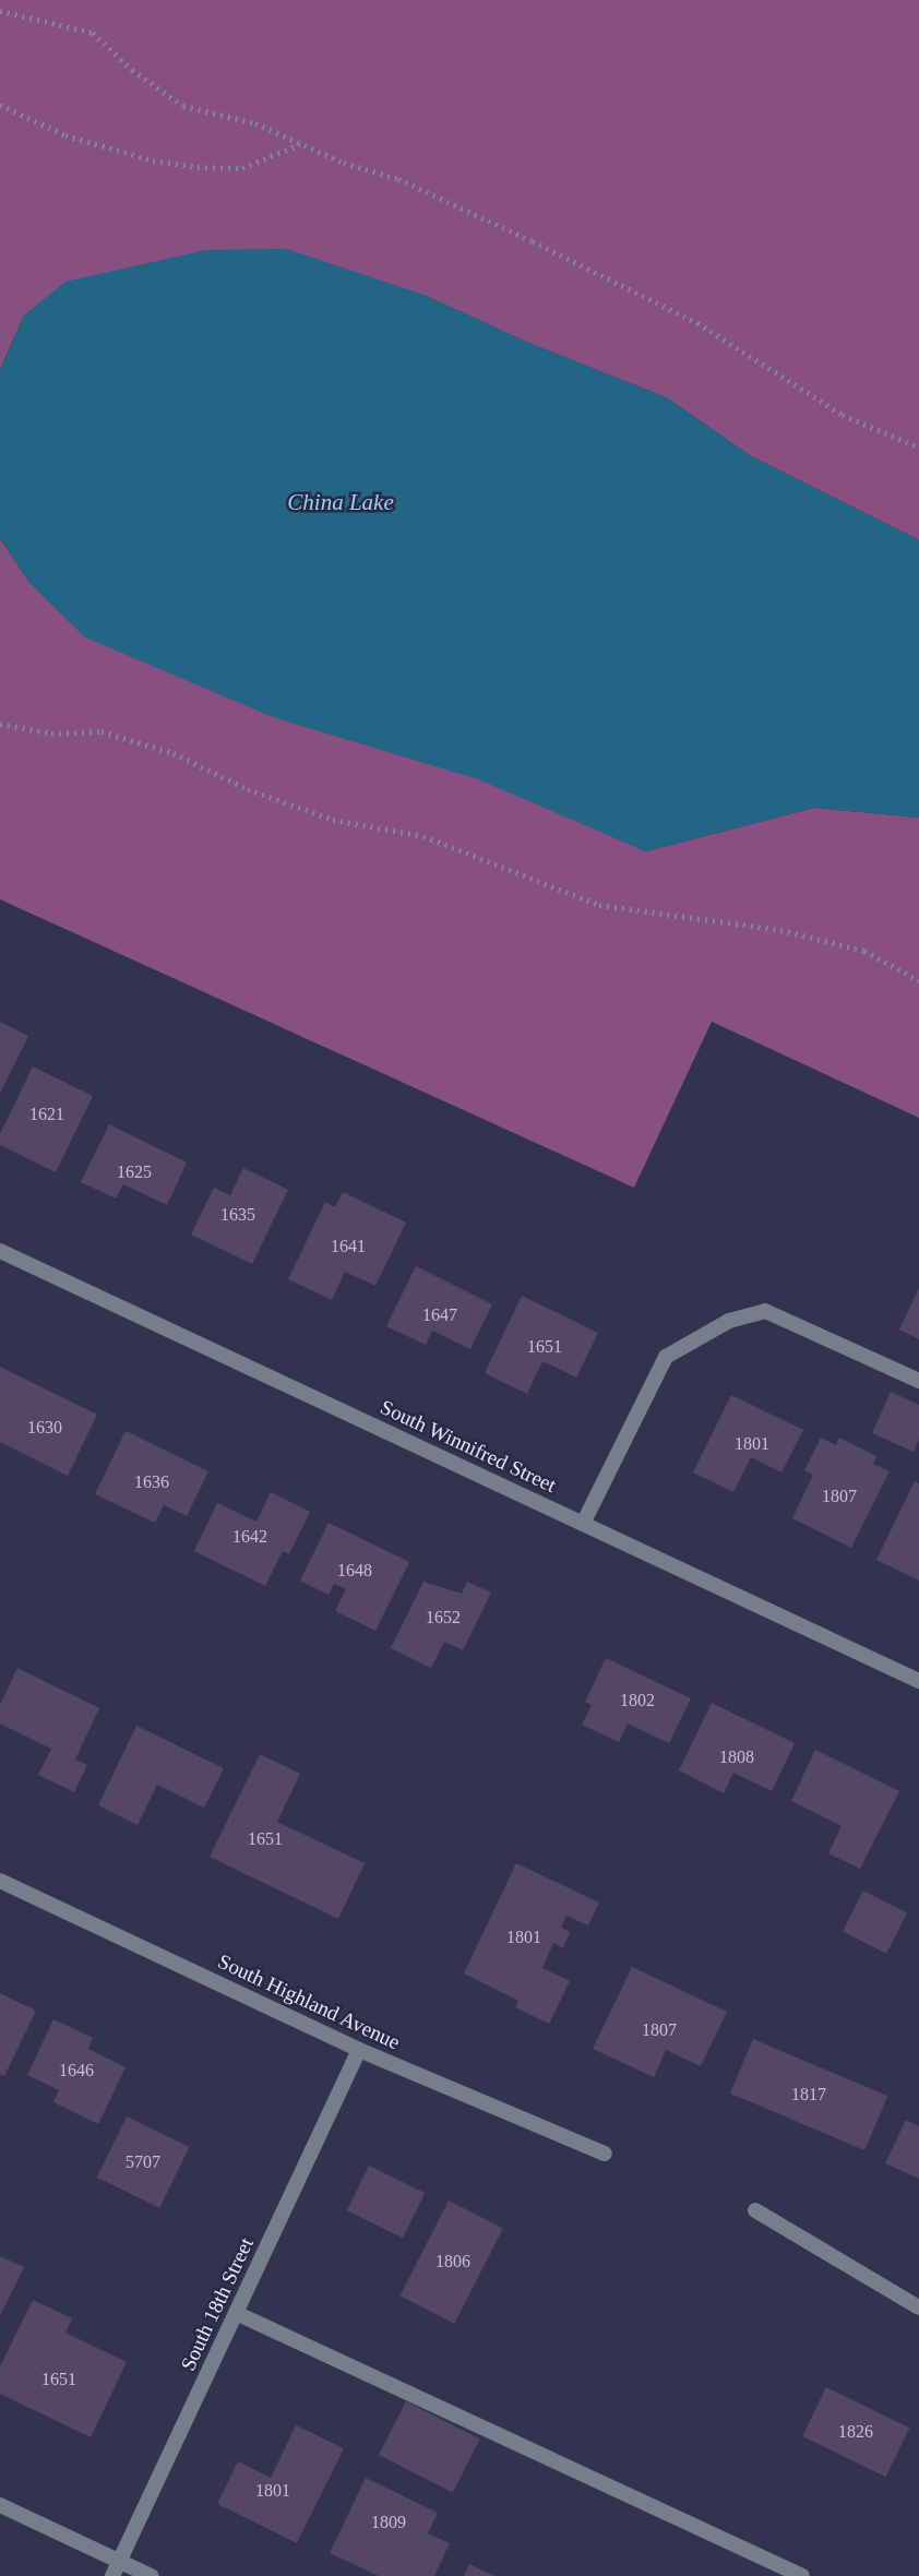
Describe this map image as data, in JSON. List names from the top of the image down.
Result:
{
  "streets": {
    "street": ["South Winnifred Street", "South Highland Avenue", "South 18th Street"]
  },
  "crossings": [
    ["South Highland Avenue", "South 18th Street"]
  ],
  "water": ["China Lake"],
  "house_numbers": [
    "1621",
    "1625",
    "1635",
    "1641",
    "1647",
    "1651",
    "1630",
    "1801",
    "1636",
    "1807",
    "1642",
    "1648",
    "1652",
    "1802",
    "1808",
    "1651",
    "1801",
    "1807",
    "1646",
    "1817",
    "5707",
    "1806",
    "1651",
    "1826",
    "1801",
    "1809"
  ]
}
